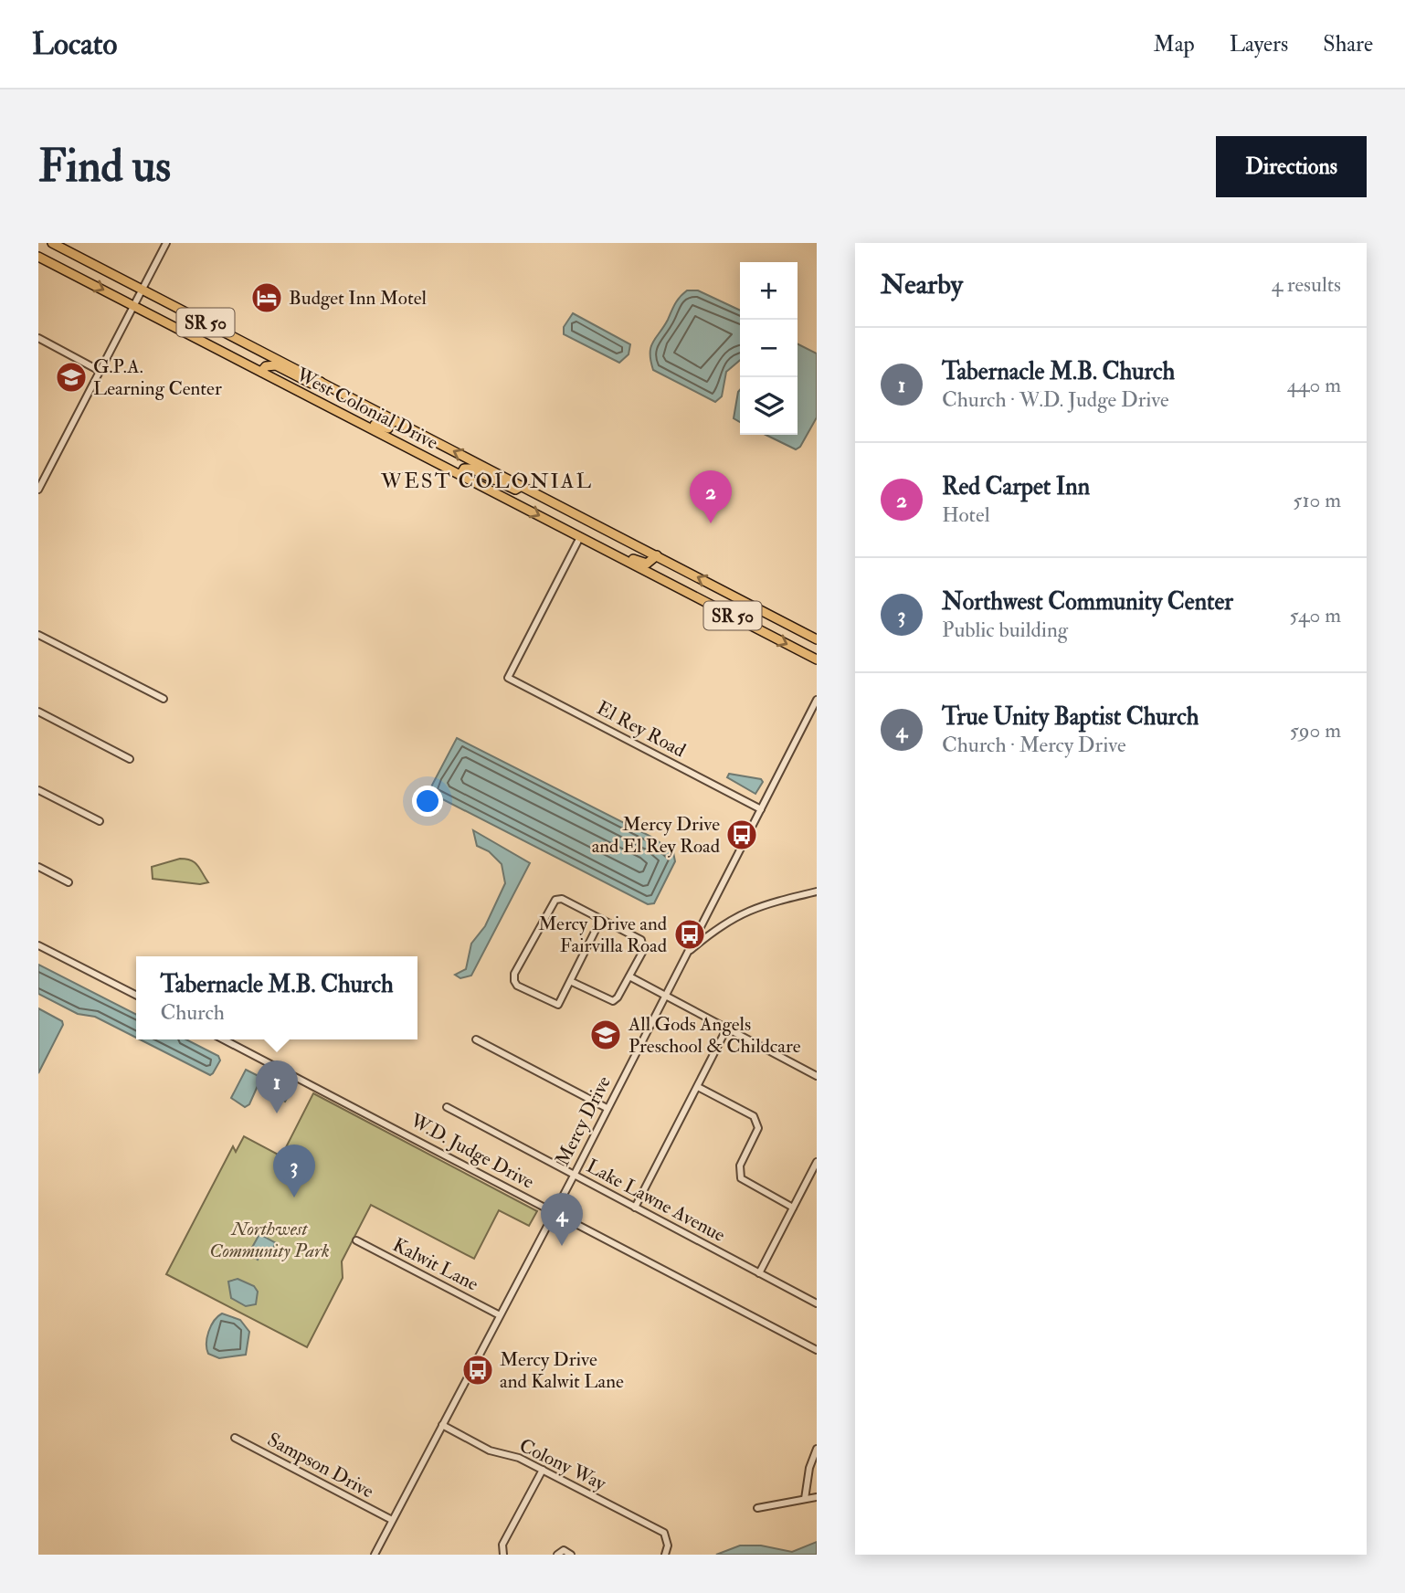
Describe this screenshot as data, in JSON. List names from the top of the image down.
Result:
{
  "streets": {
    "highway": ["SR 50", "West Colonial Drive"],
    "street": [
      "El Rey Road",
      "Mercy Drive",
      "W.D. Judge Drive",
      "Lake Lawne Avenue",
      "Kalwit Lane",
      "Colony Way",
      "Sampson Drive"
    ]
  },
  "crossings": [
    ["West Colonial Drive", "El Rey Road"],
    ["El Rey Road", "Mercy Drive"],
    ["Mercy Drive", "W.D. Judge Drive"],
    ["Mercy Drive", "Lake Lawne Avenue"],
    ["Mercy Drive", "Kalwit Lane"],
    ["Mercy Drive", "Colony Way"],
    ["Mercy Drive", "Sampson Drive"]
  ],
  "districts": ["WEST COLONIAL"],
  "parks": ["Northwest Community Park"],
  "places": {
    "hotel": ["Budget Inn Motel"],
    "school or university": ["G.P.A. Learning Center", "All Gods Angels Preschool & Childcare"],
    "bus stop": ["Mercy Drive and El Rey Road", "Mercy Drive and Fairvilla Road", "Mercy Drive and Kalwit Lane"]
  },
  "page": {
    "header": "Locato",
    "nav": ["Map", "Layers", "Share"],
    "buttons": "Directions",
    "title": "Find us",
    "heading": ["Nearby", "4 results"],
    "map_buttons": ["+", "−"],
    "list": [
      {
        "mark": "1",
        "name": "Tabernacle M.B. Church",
        "note": "Church · W.D. Judge Drive",
        "value": "440 m"
      },
      {
        "mark": "2",
        "name": "Red Carpet Inn",
        "note": "Hotel",
        "value": "510 m"
      },
      {
        "mark": "3",
        "name": "Northwest Community Center",
        "note": "Public building",
        "value": "540 m"
      },
      {
        "mark": "4",
        "name": "True Unity Baptist Church",
        "note": "Church · Mercy Drive",
        "value": "590 m"
      }
    ],
    "pins": [
      "2",
      "1",
      "3",
      "4"
    ],
    "popup": ["Tabernacle M.B. Church", "Church"]
  }
}
